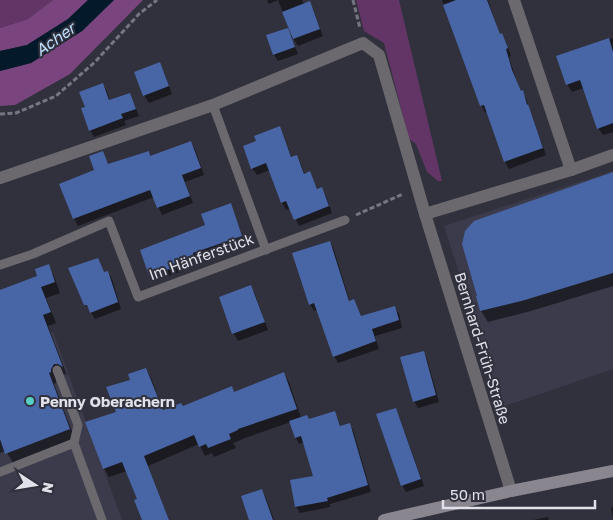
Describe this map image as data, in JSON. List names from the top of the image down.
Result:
{
  "streets": {
    "street": ["Bernhard-Früh-Straße"],
    "lane": ["Im Hänferstück"]
  },
  "water": ["Acher"],
  "places": ["Penny Oberachern"],
  "scale_bar": "50 m",
  "north": "right"
}
